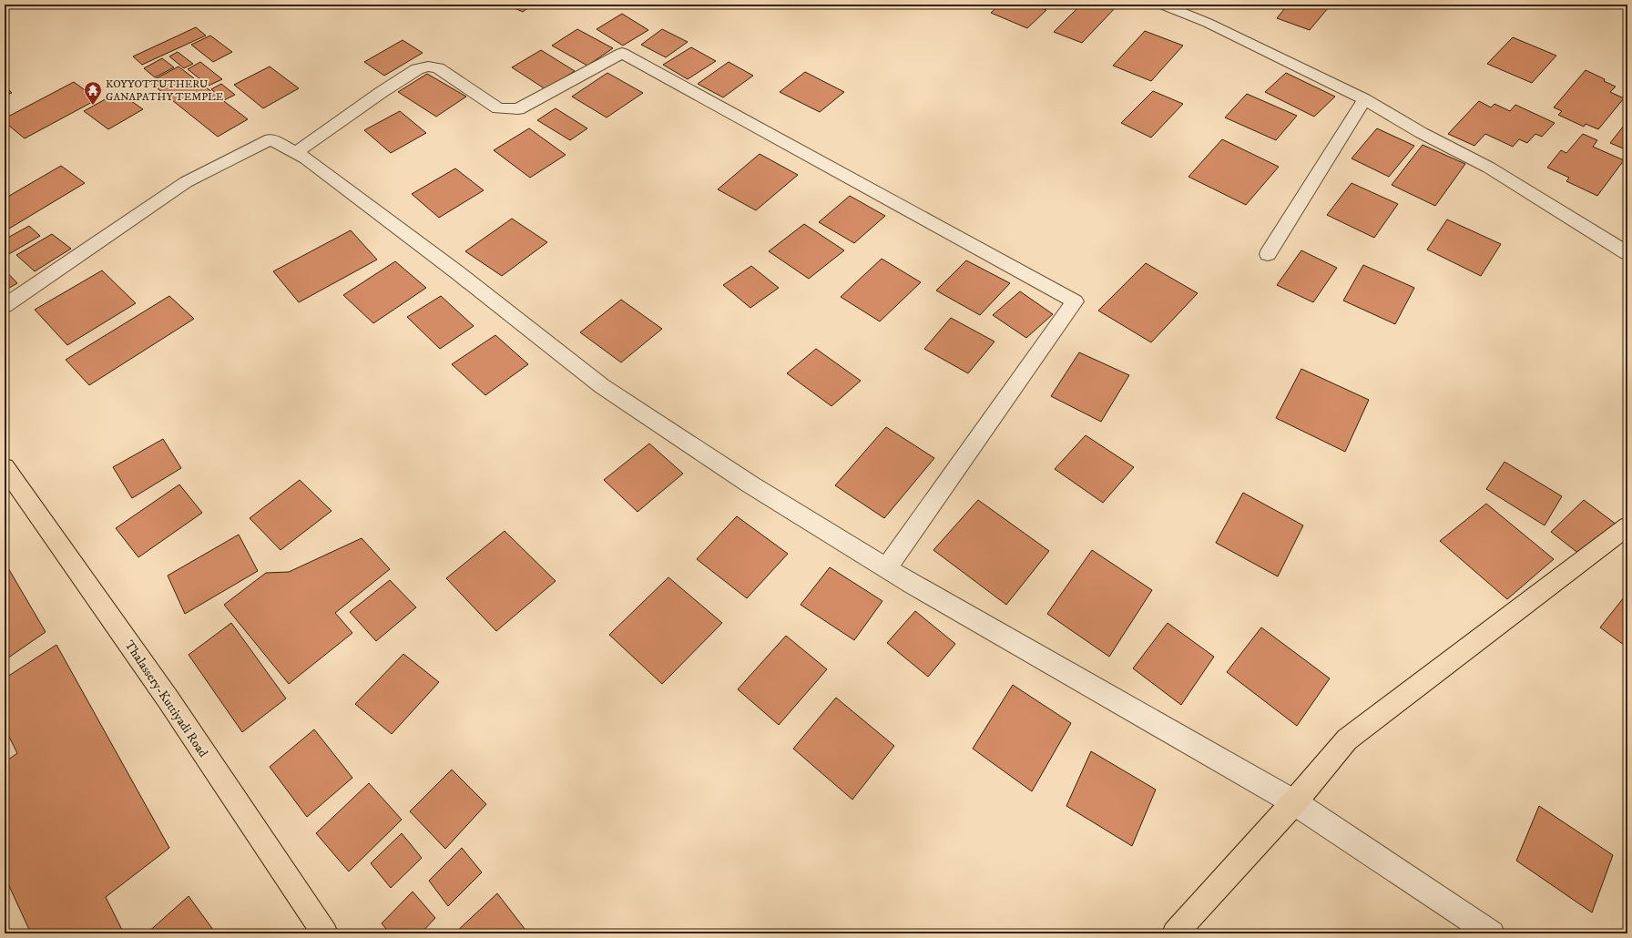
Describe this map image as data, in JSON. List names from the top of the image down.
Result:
{
  "streets": {
    "main road": ["Thalassery-Kuttiyadi Road"]
  },
  "places": {
    "temple": ["KOYYOTTUTHERU GANAPATHY TEMPLE"]
  }
}
